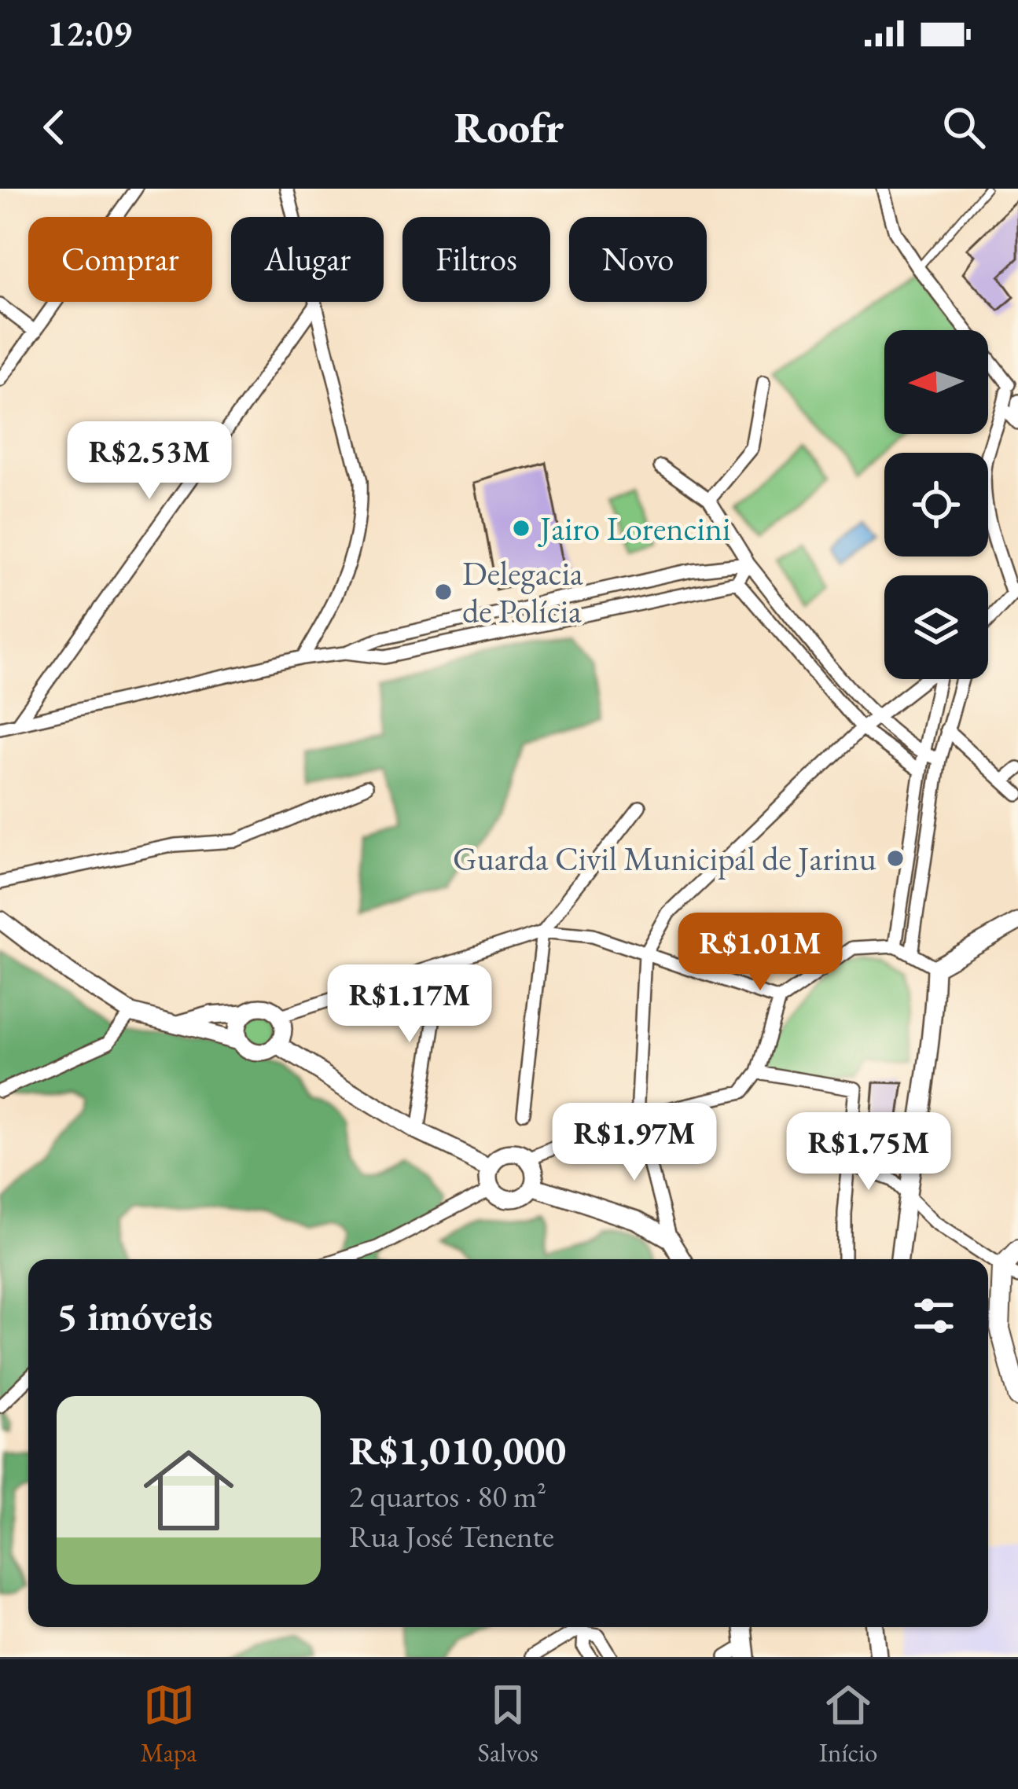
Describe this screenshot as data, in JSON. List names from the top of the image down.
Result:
{
  "places": ["Jairo Lorencini", "Delegacia de Polícia", "Guarda Civil Municipal de Jarinu"],
  "north": "left",
  "page": {
    "status": "12:09",
    "header": "Roofr",
    "chip": [
      "Comprar",
      "Alugar",
      "Filtros",
      "Novo"
    ],
    "price": [
      "R$2.53M",
      "R$1.01M",
      "R$1.17M",
      "R$1.97M",
      "R$1.75M"
    ],
    "heading": "5 imóveis",
    "list": [
      {
        "name": "R$1,010,000",
        "note": "2 quartos · 80 m² · Rua José Tenente"
      }
    ],
    "tabs": ["Mapa", "Salvos", "Início"]
  }
}
